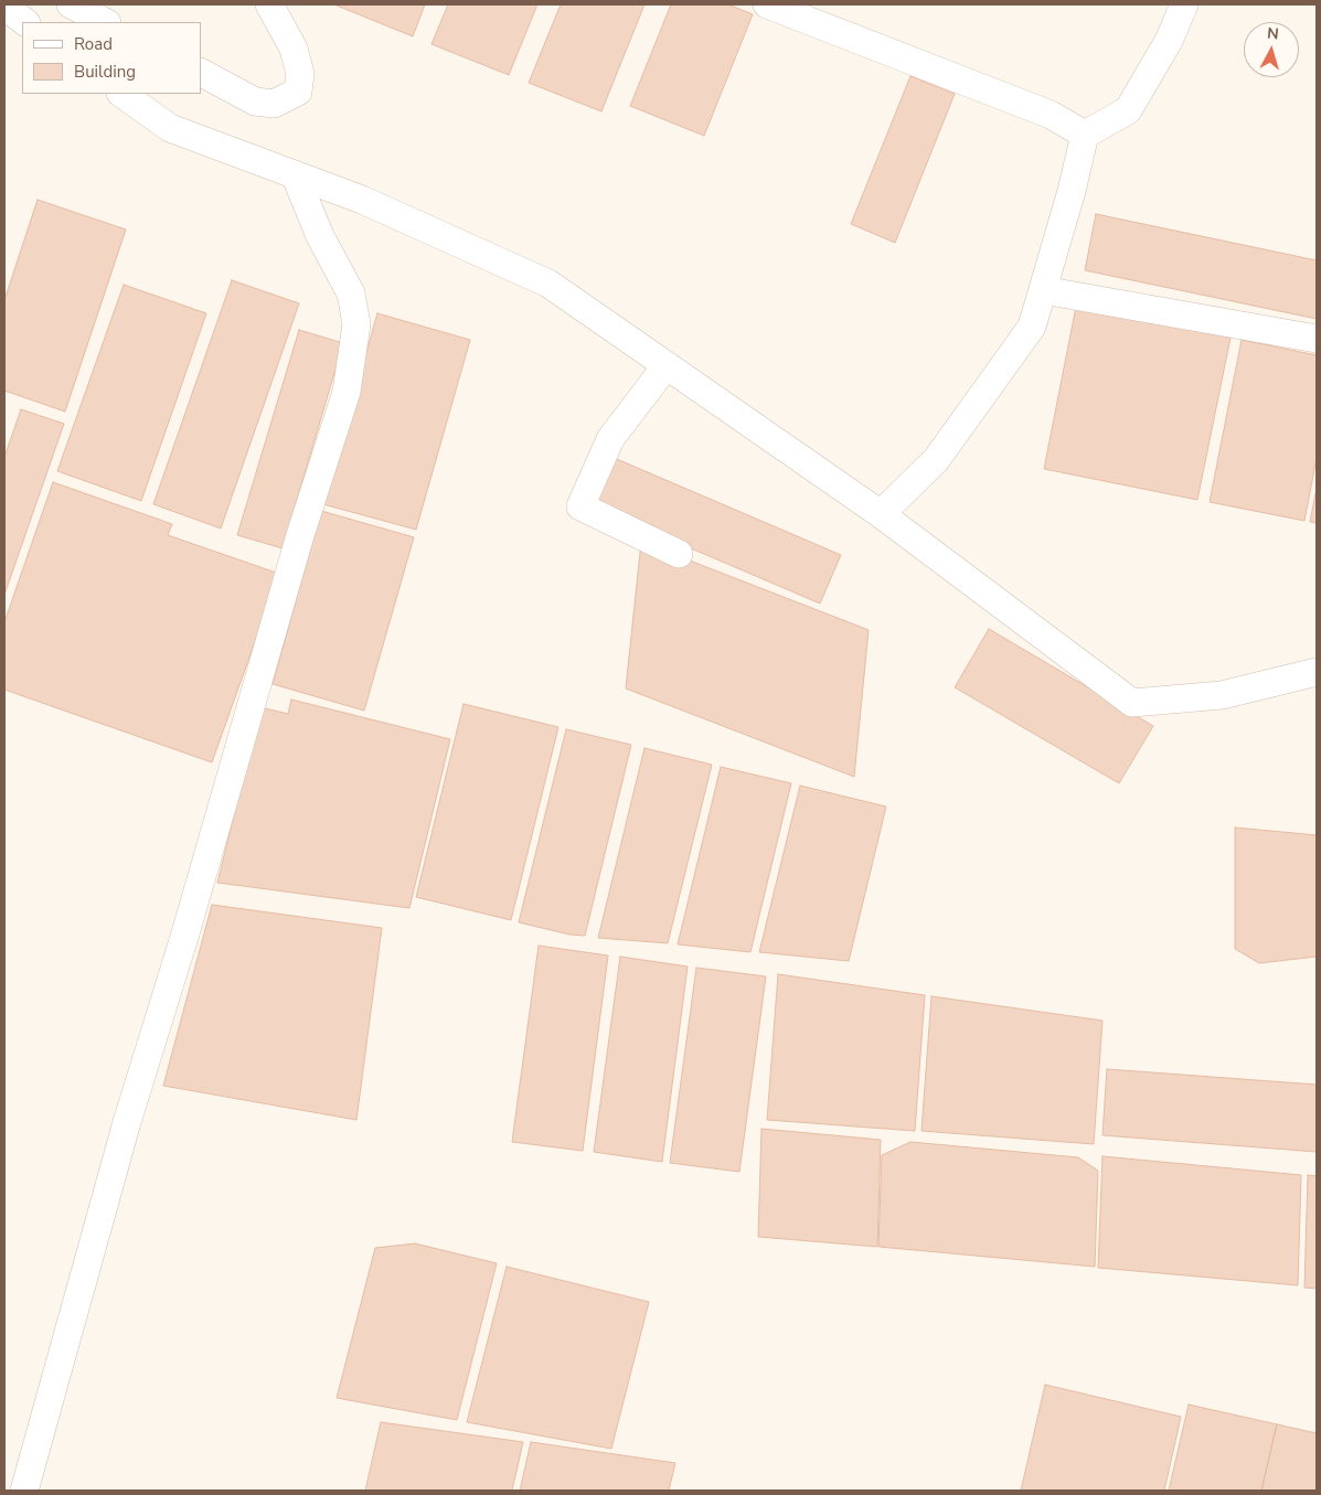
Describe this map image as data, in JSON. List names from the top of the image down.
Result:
{
  "legend": ["Road", "Building"],
  "north": "top"
}
